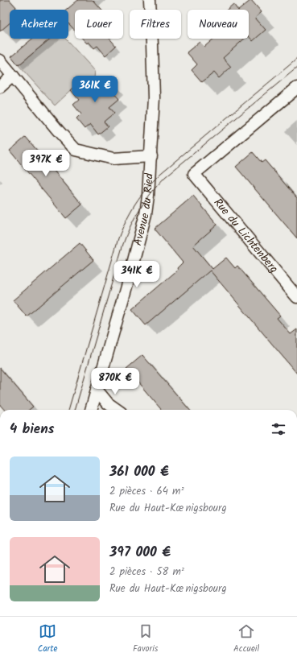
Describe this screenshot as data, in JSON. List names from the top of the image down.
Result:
{
  "streets": {
    "street": ["Avenue du Ried", "Rue du Lichtenberg"]
  },
  "page": {
    "chip": [
      "Acheter",
      "Louer",
      "Filtres",
      "Nouveau"
    ],
    "price": [
      "361K €",
      "397K €",
      "341K €",
      "870K €"
    ],
    "heading": "4 biens",
    "list": [
      {
        "name": "361 000 €",
        "note": "2 pièces · 64 m² · Rue du Haut-Kœnigsbourg"
      },
      {
        "name": "397 000 €",
        "note": "2 pièces · 58 m² · Rue du Haut-Kœnigsbourg"
      }
    ],
    "tabs": ["Carte", "Favoris", "Accueil"]
  }
}
